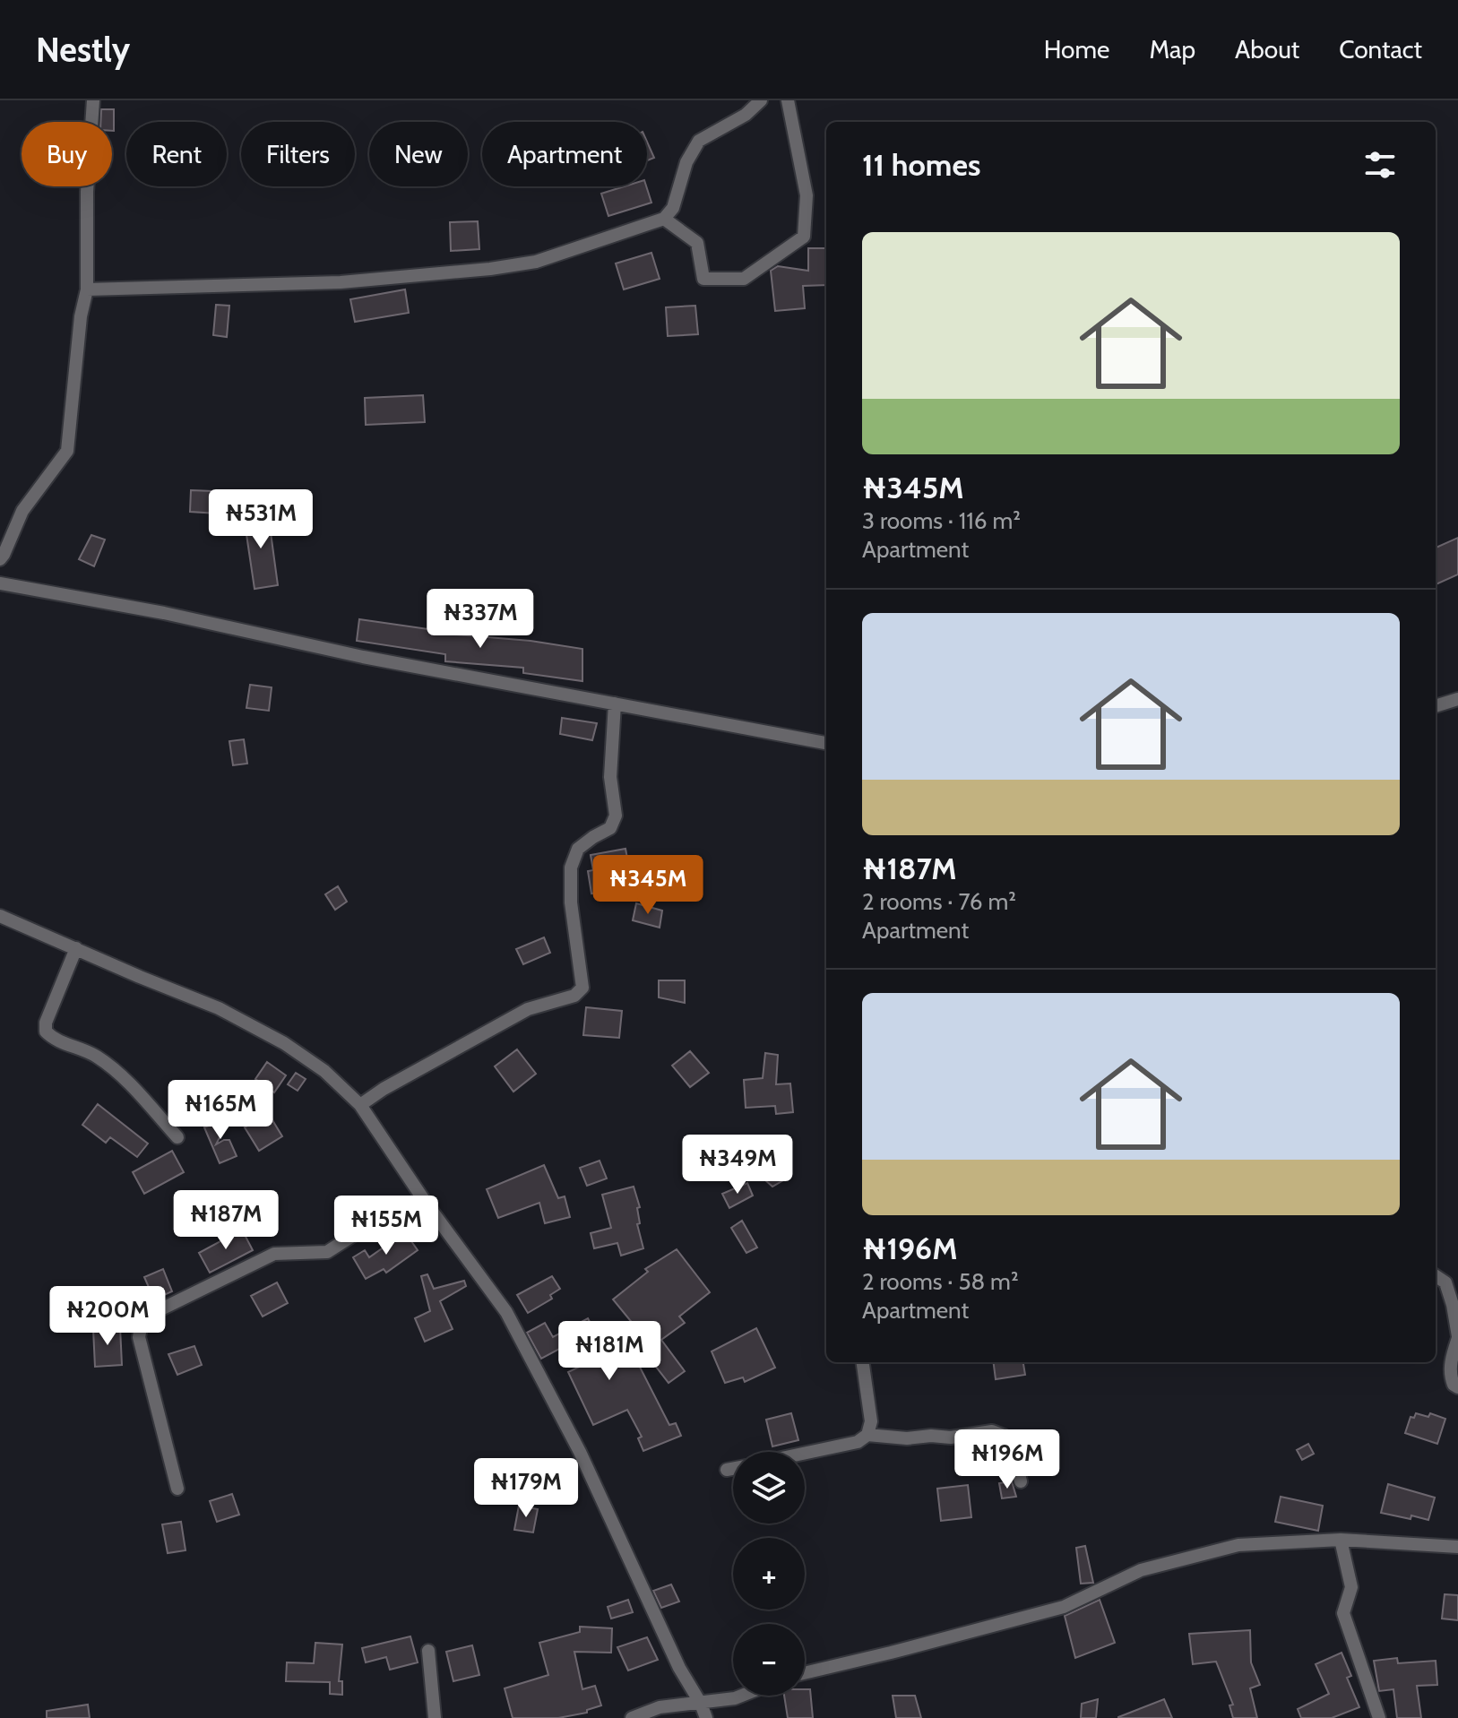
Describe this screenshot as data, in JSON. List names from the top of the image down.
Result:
{
  "page": {
    "header": "Nestly",
    "nav": [
      "Home",
      "Map",
      "About",
      "Contact"
    ],
    "chip": [
      "Buy",
      "Rent",
      "Filters",
      "New",
      "Apartment"
    ],
    "heading": "11 homes",
    "list": [
      {
        "name": "₦345M",
        "note": "3 rooms · 116 m² · Apartment"
      },
      {
        "name": "₦187M",
        "note": "2 rooms · 76 m² · Apartment"
      },
      {
        "name": "₦196M",
        "note": "2 rooms · 58 m² · Apartment"
      }
    ],
    "price": [
      "₦531M",
      "₦337M",
      "₦345M",
      "₦165M",
      "₦349M",
      "₦187M",
      "₦155M",
      "₦200M",
      "₦181M",
      "₦196M",
      "₦179M"
    ],
    "map_buttons": ["+", "−"]
  }
}
